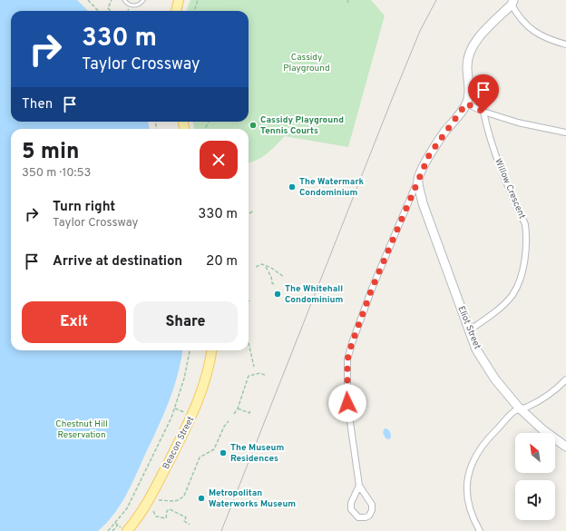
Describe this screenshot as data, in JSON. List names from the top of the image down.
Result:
{
  "streets": {
    "main road": ["Beacon Street"],
    "street": ["Willow Crescent", "Eliot Street"]
  },
  "crossings": [
    ["Willow Crescent", "Eliot Street"]
  ],
  "parks": ["Cassidy Playground", "Chestnut Hill Reservation"],
  "places": [
    "Cassidy Playground Tennis Courts",
    "The Watermark Condominium",
    "The Whitehall Condominium",
    "The Museum Residences",
    "Metropolitan Waterworks Museum"
  ],
  "north": "top left",
  "page": {
    "turn": ["330 m", "Taylor Crossway"],
    "then": "Then",
    "heading": ["5 min", "350 m · 10:53"],
    "list": [
      {
        "name": "Turn right",
        "note": "Taylor Crossway",
        "value": "330 m"
      },
      {
        "name": "Arrive at destination",
        "value": "20 m"
      }
    ],
    "buttons": ["Exit", "Share"]
  }
}
